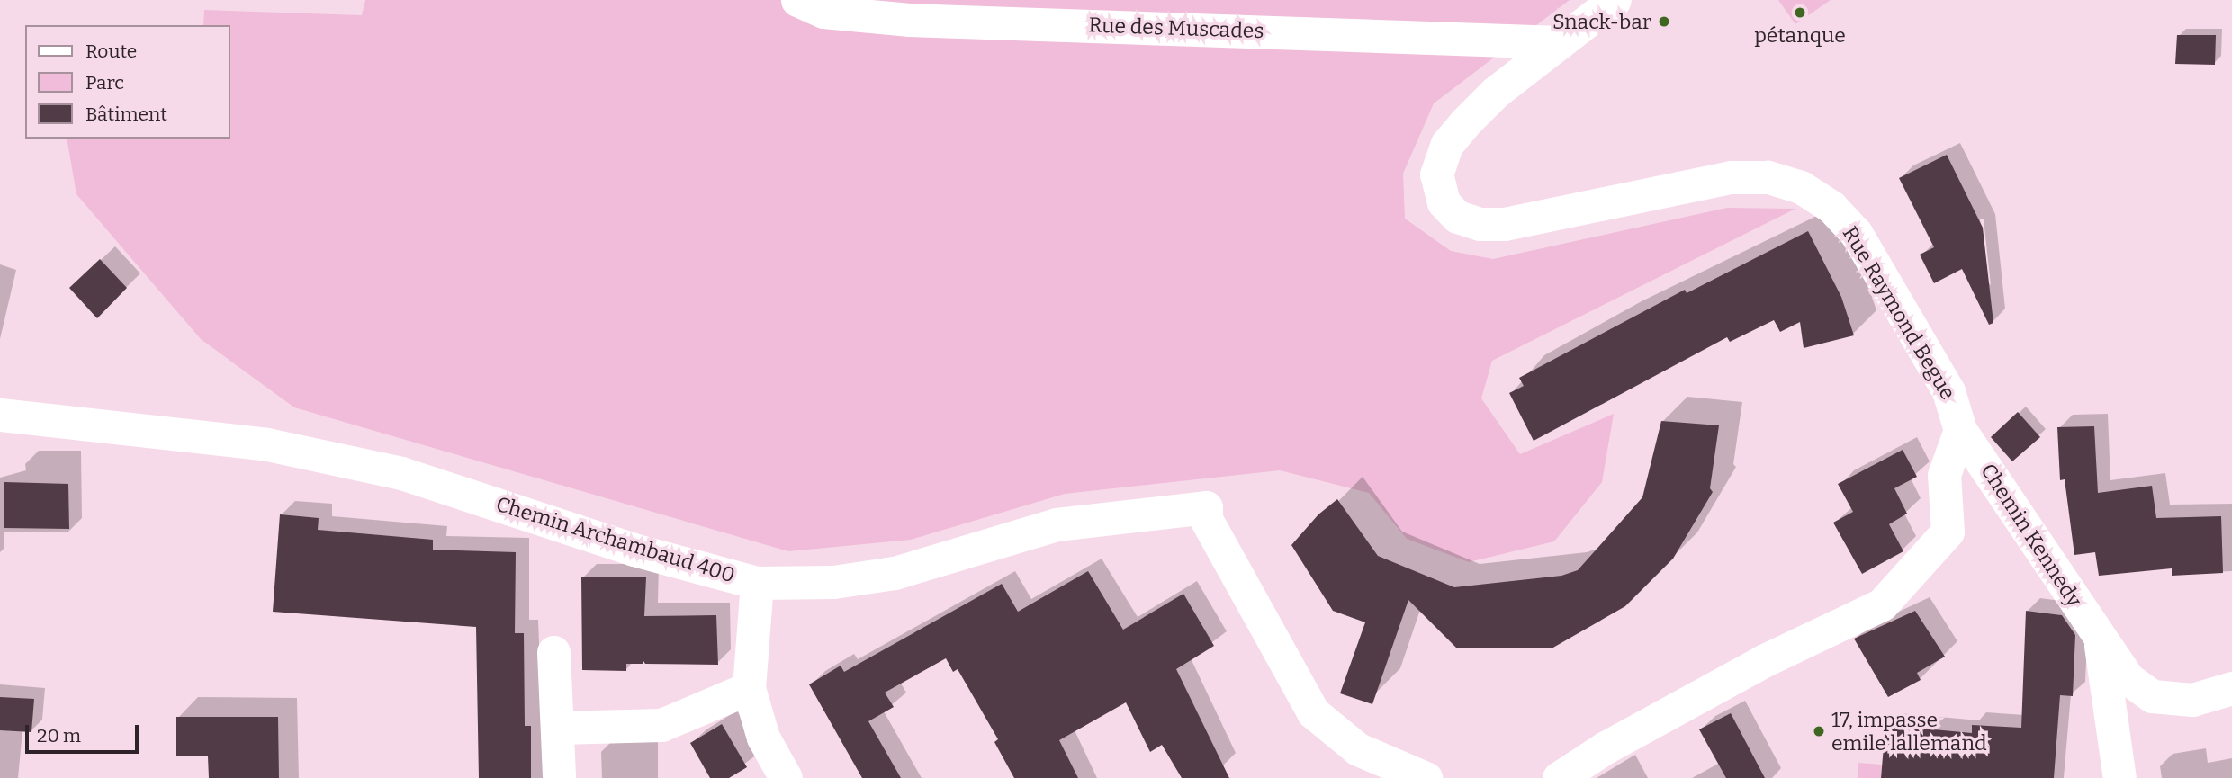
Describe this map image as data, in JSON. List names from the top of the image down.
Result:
{
  "streets": {
    "street": [
      "Rue des Muscades",
      "Rue Raymond Begue",
      "Chemin Kennedy",
      "Chemin Archambaud 400"
    ]
  },
  "crossings": [
    ["Rue des Muscades", "Rue Raymond Begue"],
    ["Rue Raymond Begue", "Chemin Kennedy"]
  ],
  "places": ["pétanque", "Snack-bar", "17, impasse emile lallemand"],
  "legend": ["Route", "Parc", "Bâtiment"],
  "scale_bar": "20 m"
}
